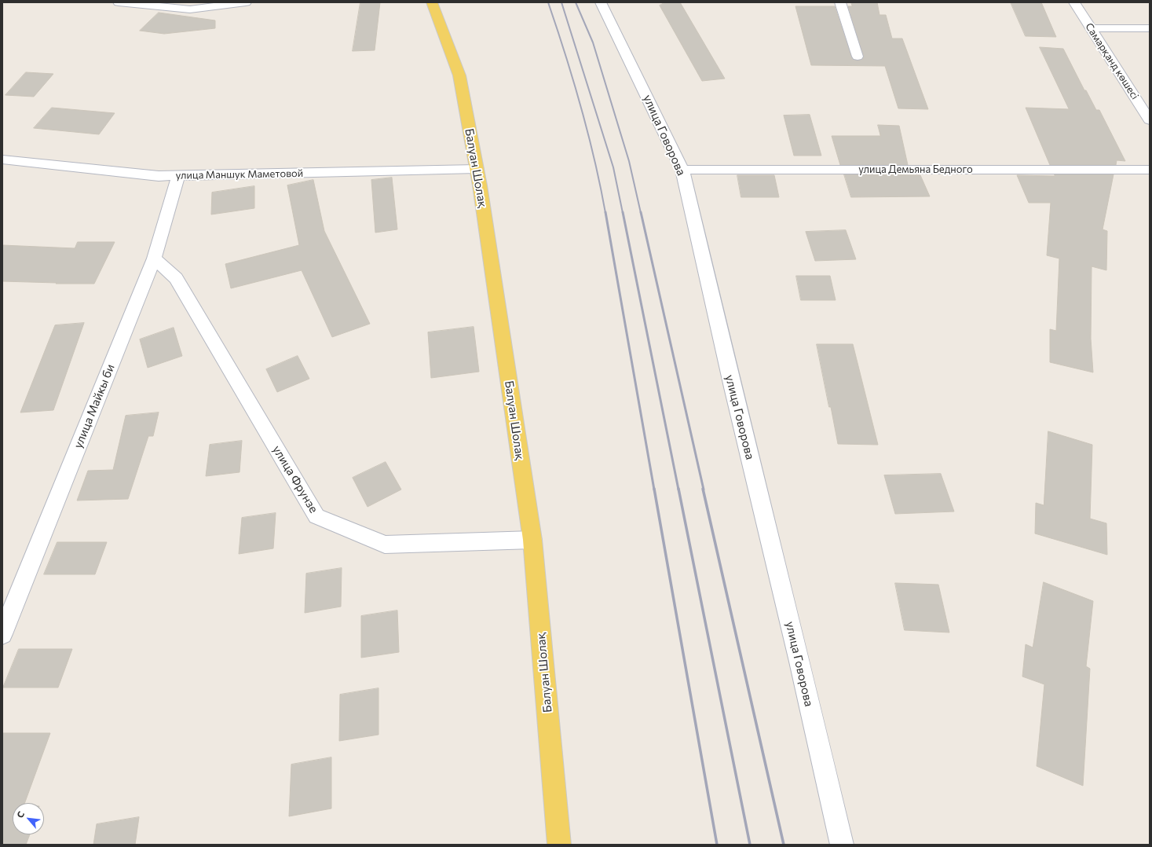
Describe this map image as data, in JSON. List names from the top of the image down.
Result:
{
  "streets": {
    "main road": ["Балуан Шолақ"],
    "street": [
      "Самарқанд көшесі",
      "улица Говорова",
      "улица Демьяна Бедного",
      "улица Маншук Маметовой",
      "улица Майкы би",
      "улица Фрунзе"
    ]
  },
  "crossings": [
    ["улица Говорова", "улица Демьяна Бедного"],
    ["Балуан Шолақ", "улица Маншук Маметовой"],
    ["Балуан Шолақ", "улица Фрунзе"],
    ["улица Маншук Маметовой", "улица Майкы би"],
    ["улица Майкы би", "улица Фрунзе"]
  ],
  "north": "top left"
}
